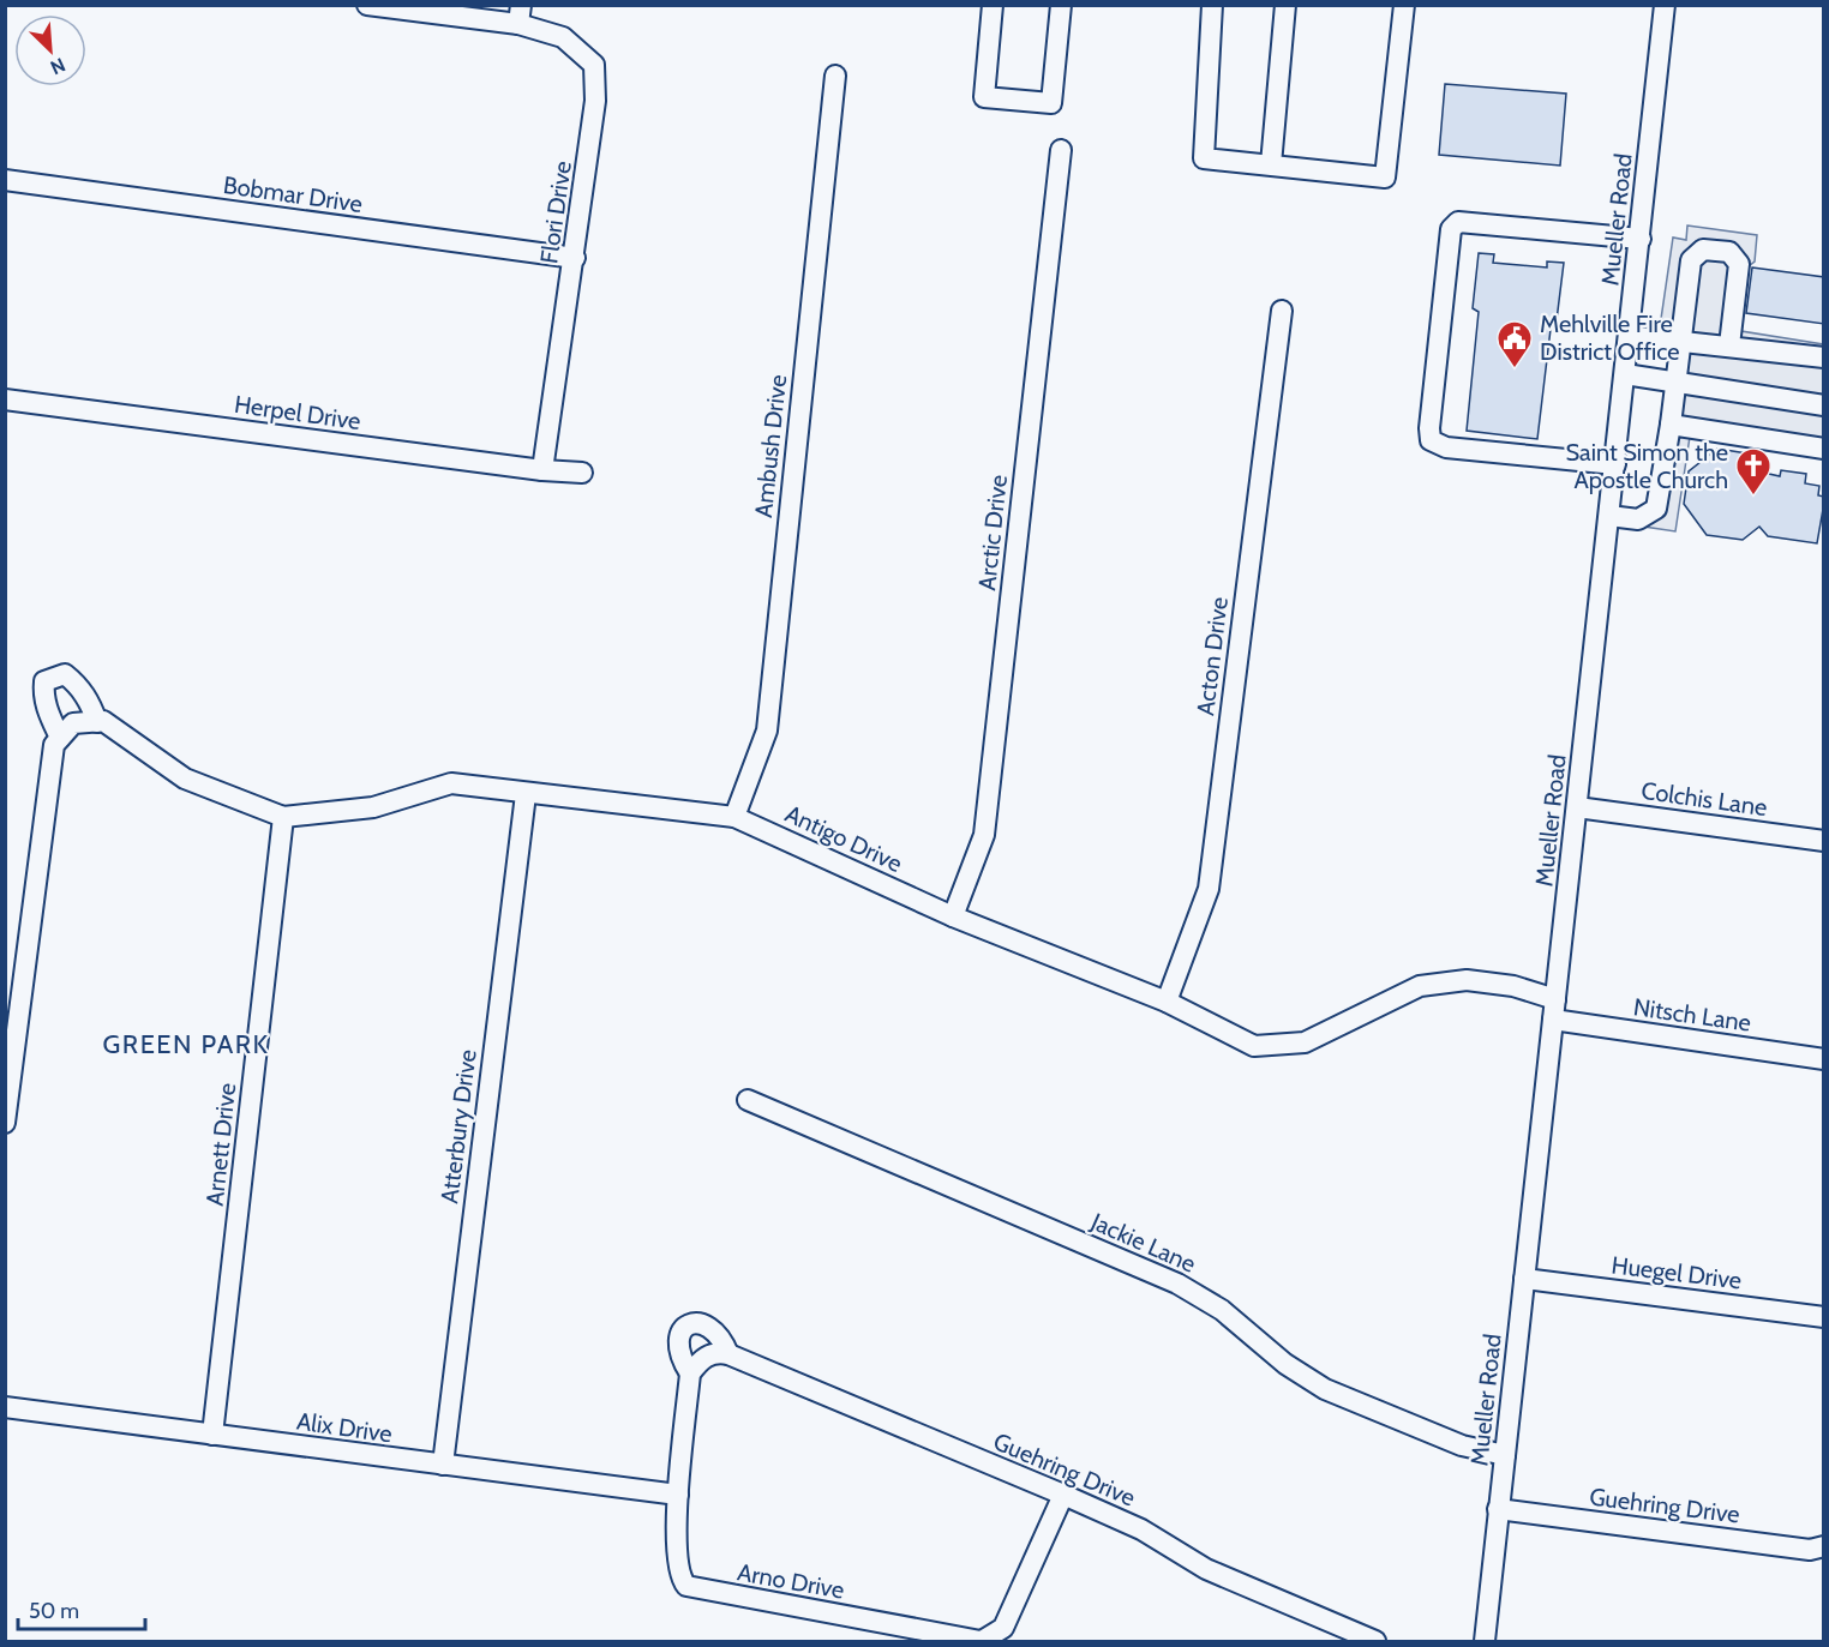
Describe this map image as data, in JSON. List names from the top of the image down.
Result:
{
  "streets": {
    "street": [
      "Bobmar Drive",
      "Flori Drive",
      "Mueller Road",
      "Herpel Drive",
      "Ambush Drive",
      "Arctic Drive",
      "Acton Drive",
      "Colchis Lane",
      "Antigo Drive",
      "Nitsch Lane",
      "Atterbury Drive",
      "Arnett Drive",
      "Jackie Lane",
      "Huegel Drive",
      "Alix Drive",
      "Guehring Drive",
      "Arno Drive"
    ]
  },
  "crossings": [
    ["Bobmar Drive", "Flori Drive"],
    ["Flori Drive", "Herpel Drive"],
    ["Mueller Road", "Colchis Lane"],
    ["Mueller Road", "Antigo Drive"],
    ["Mueller Road", "Nitsch Lane"],
    ["Mueller Road", "Jackie Lane"],
    ["Mueller Road", "Huegel Drive"],
    ["Mueller Road", "Guehring Drive"],
    ["Ambush Drive", "Antigo Drive"],
    ["Arctic Drive", "Antigo Drive"],
    ["Acton Drive", "Antigo Drive"],
    ["Antigo Drive", "Atterbury Drive"],
    ["Antigo Drive", "Arnett Drive"],
    ["Atterbury Drive", "Alix Drive"],
    ["Arnett Drive", "Alix Drive"],
    ["Alix Drive", "Arno Drive"],
    ["Guehring Drive", "Arno Drive"]
  ],
  "districts": ["GREEN PARK"],
  "places": {
    "public building": ["Mehlville Fire District Office"],
    "church": ["Saint Simon the Apostle Church"]
  },
  "scale_bar": "50 m",
  "north": "bottom right"
}
